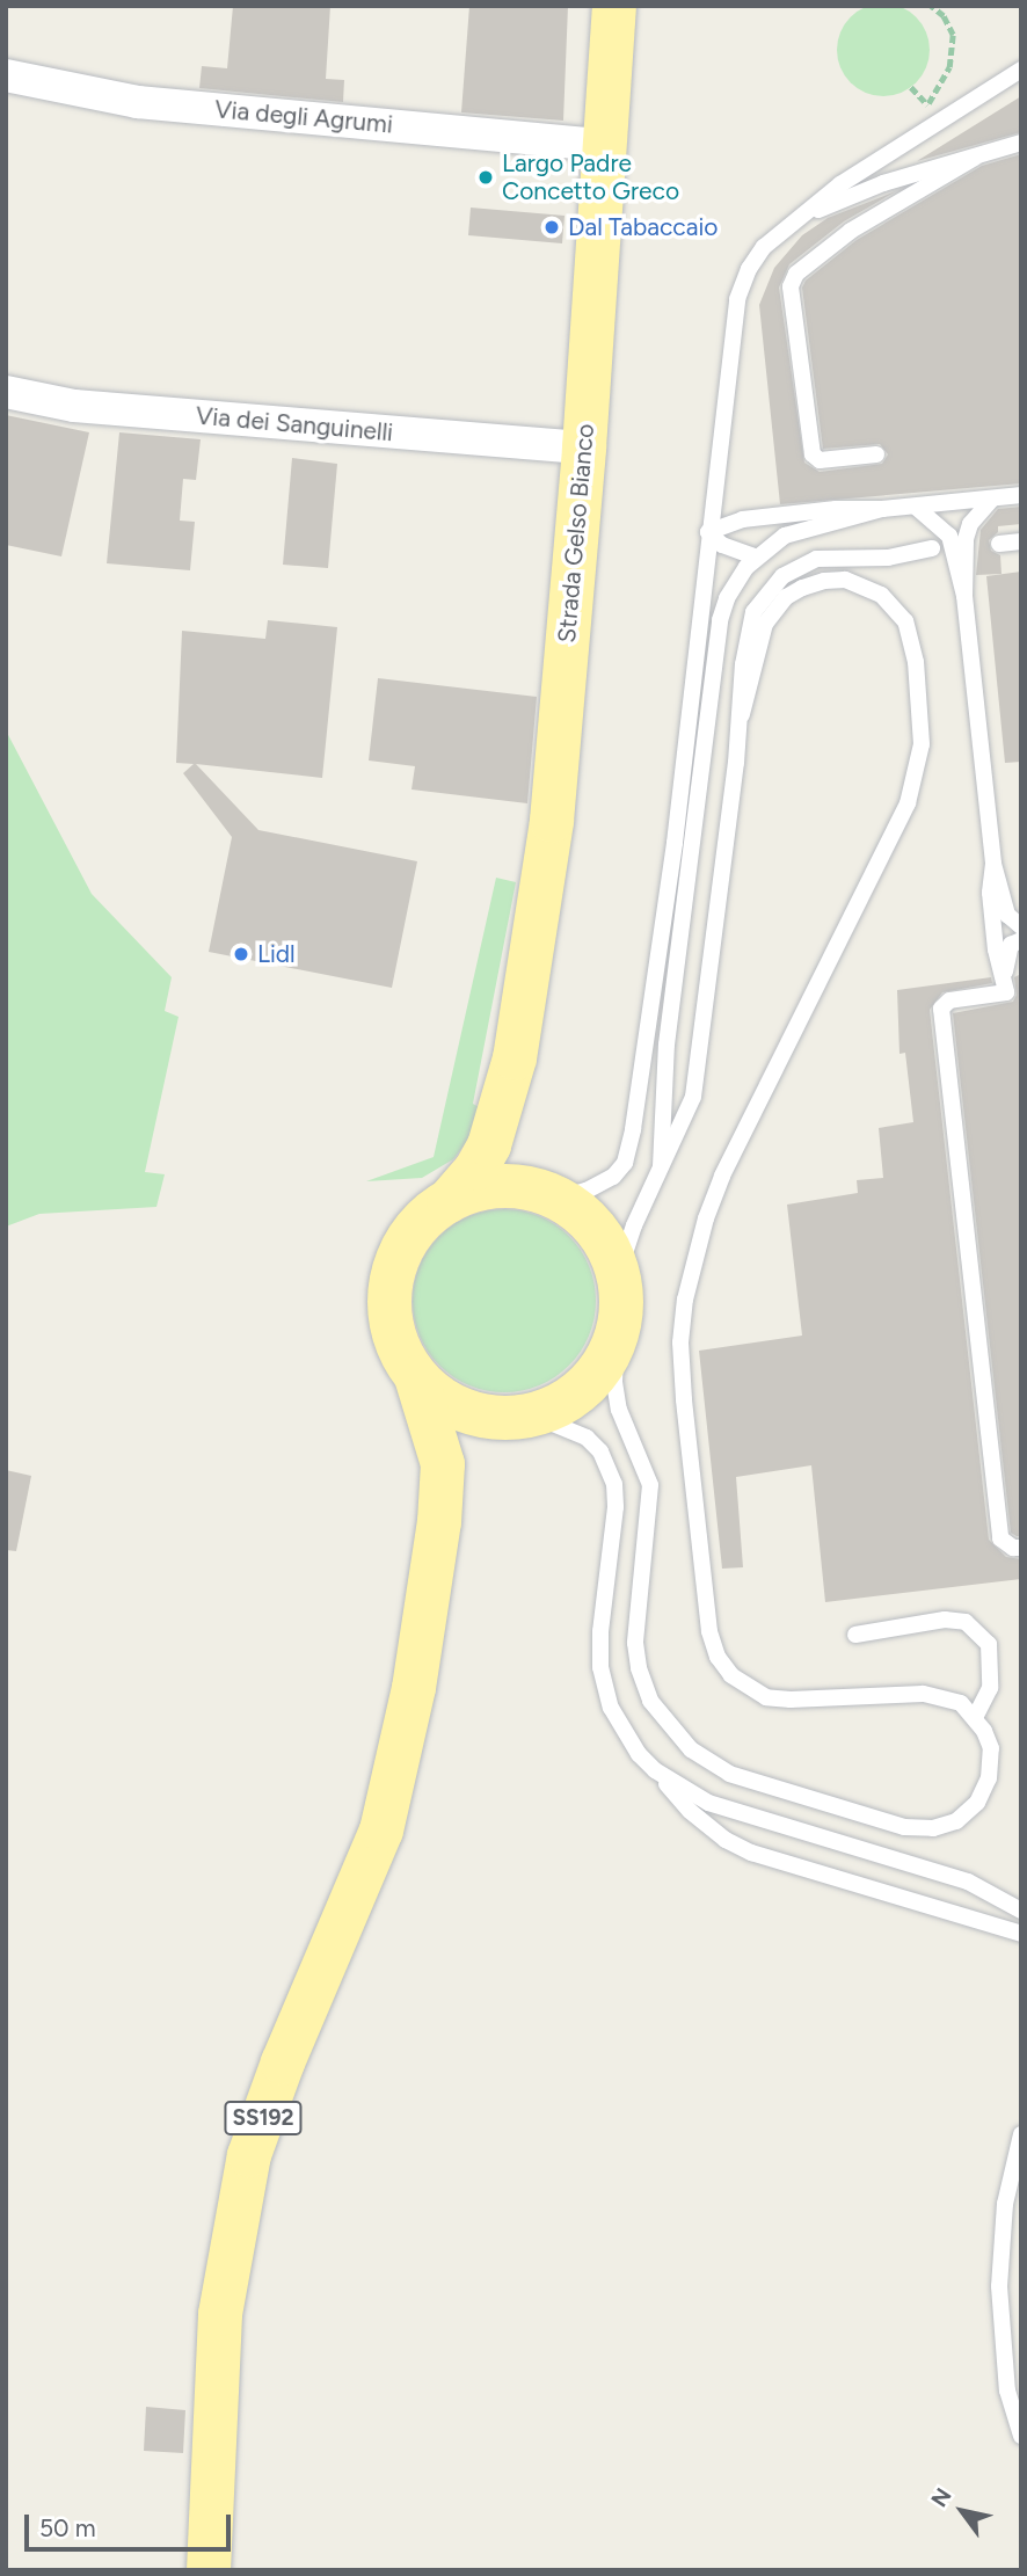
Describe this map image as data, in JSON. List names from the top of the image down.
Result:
{
  "streets": {
    "main road": ["Strada Gelso Bianco", "SS192"],
    "street": ["Via degli Agrumi", "Via dei Sanguinelli"]
  },
  "crossings": [
    ["Via degli Agrumi", "Strada Gelso Bianco"],
    ["Via dei Sanguinelli", "Strada Gelso Bianco"]
  ],
  "places": ["Largo Padre Concetto Greco", "Dal Tabaccaio", "Lidl"],
  "scale_bar": "50 m",
  "north": "top left"
}
